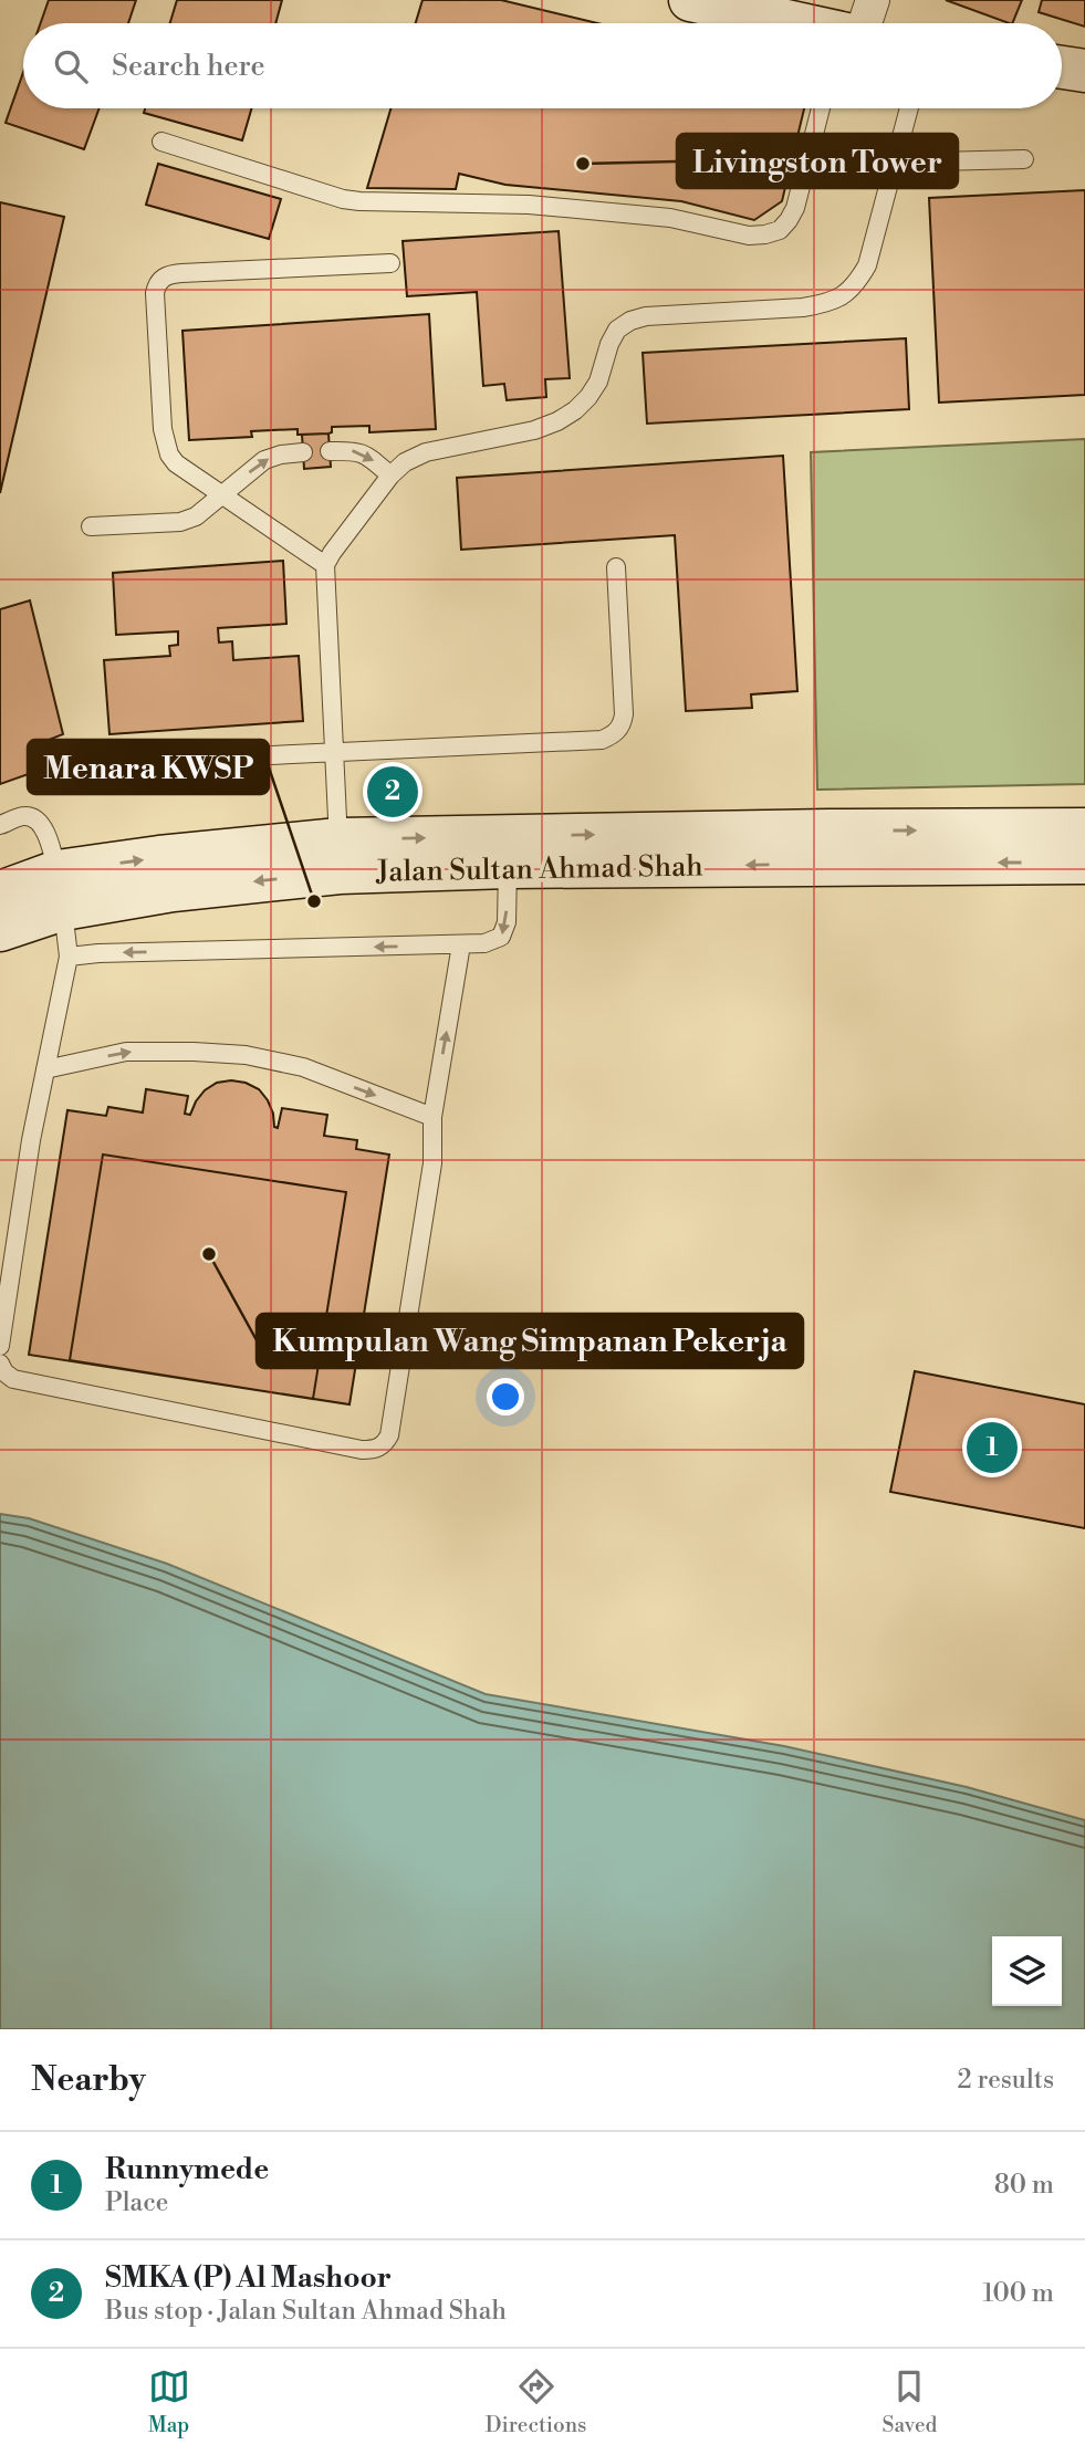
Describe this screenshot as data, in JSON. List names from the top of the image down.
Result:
{
  "streets": {
    "main road": ["Jalan Sultan Ahmad Shah"]
  },
  "places": ["Livingston Tower", "Menara KWSP", "Kumpulan Wang Simpanan Pekerja"],
  "page": {
    "search": "Search here",
    "pins": ["2", "1"],
    "heading": ["Nearby", "2 results"],
    "list": [
      {
        "mark": "1",
        "name": "Runnymede",
        "note": "Place",
        "value": "80 m"
      },
      {
        "mark": "2",
        "name": "SMKA (P) Al Mashoor",
        "note": "Bus stop · Jalan Sultan Ahmad Shah",
        "value": "100 m"
      }
    ],
    "nav": ["Map", "Directions", "Saved"]
  }
}
